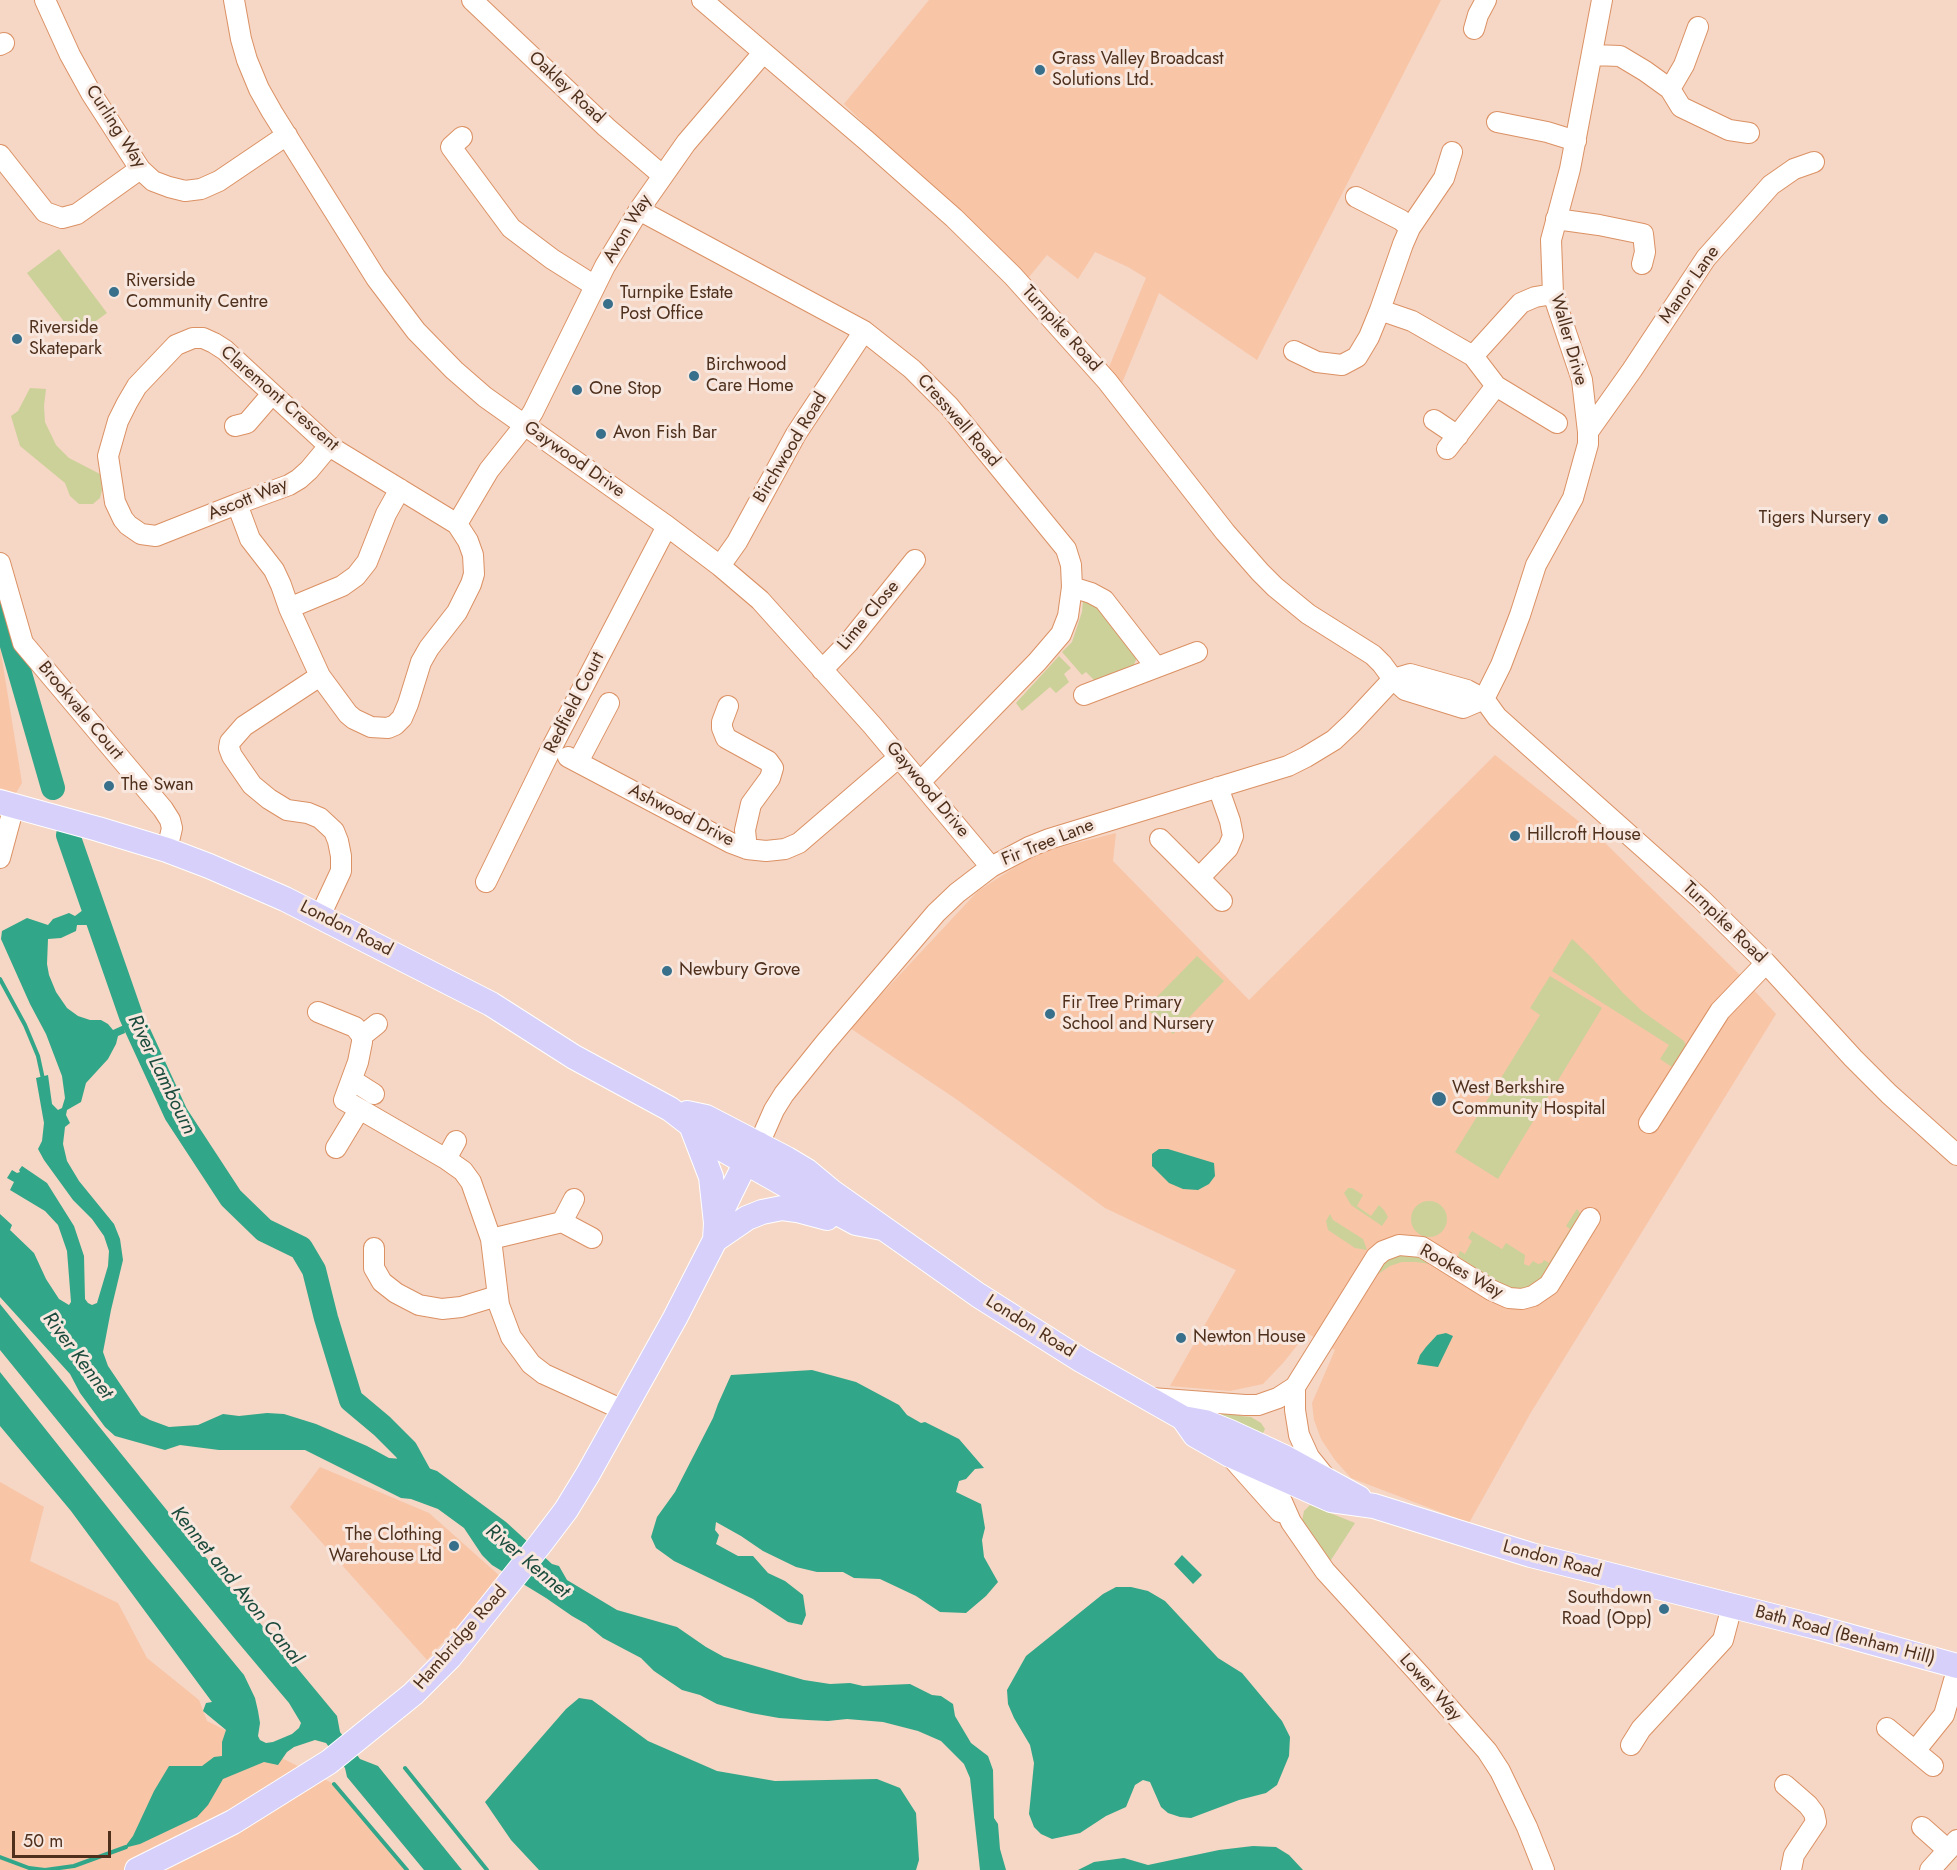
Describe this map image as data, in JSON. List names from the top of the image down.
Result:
{
  "streets": {
    "main road": ["London Road", "Bath Road (Benham Hill)", "Hambridge Road"],
    "street": [
      "Oakley Road",
      "Curling Way",
      "Avon Way",
      "Manor Lane",
      "Turnpike Road",
      "Waller Drive",
      "Claremont Crescent",
      "Cresswell Road",
      "Birchwood Road",
      "Gaywood Drive",
      "Ascott Way",
      "Lime Close",
      "Redfield Court",
      "Brookvale Court",
      "Ashwood Drive",
      "Fir Tree Lane",
      "Rookes Way",
      "Lower Way"
    ]
  },
  "crossings": [
    ["Oakley Road", "Avon Way"],
    ["Curling Way", "Gaywood Drive"],
    ["Avon Way", "Turnpike Road"],
    ["Avon Way", "Claremont Crescent"],
    ["Avon Way", "Cresswell Road"],
    ["Avon Way", "Gaywood Drive"],
    ["Manor Lane", "Waller Drive"],
    ["Turnpike Road", "Waller Drive"],
    ["Turnpike Road", "Fir Tree Lane"],
    ["Claremont Crescent", "Ascott Way"],
    ["Cresswell Road", "Birchwood Road"],
    ["Cresswell Road", "Gaywood Drive"],
    ["Birchwood Road", "Gaywood Drive"],
    ["Gaywood Drive", "Lime Close"],
    ["Gaywood Drive", "Redfield Court"],
    ["Gaywood Drive", "Ashwood Drive"],
    ["Gaywood Drive", "Fir Tree Lane"],
    ["Brookvale Court", "London Road"],
    ["Fir Tree Lane", "London Road"],
    ["Fir Tree Lane", "Hambridge Road"],
    ["London Road", "Rookes Way"],
    ["London Road", "Bath Road (Benham Hill)"],
    ["London Road", "Hambridge Road"],
    ["London Road", "Lower Way"]
  ],
  "water": ["River Lambourn", "River Kennet", "Kennet and Avon Canal"],
  "places": [
    "Grass Valley Broadcast Solutions Ltd.",
    "Riverside Community Centre",
    "Turnpike Estate Post Office",
    "Riverside Skatepark",
    "Birchwood Care Home",
    "One Stop",
    "Avon Fish Bar",
    "Tigers Nursery",
    "The Swan",
    "Hillcroft House",
    "Newbury Grove",
    "Fir Tree Primary School and Nursery",
    "West Berkshire Community Hospital",
    "Newton House",
    "The Clothing Warehouse Ltd",
    "Southdown Road (Opp)"
  ],
  "scale_bar": "50 m"
}
